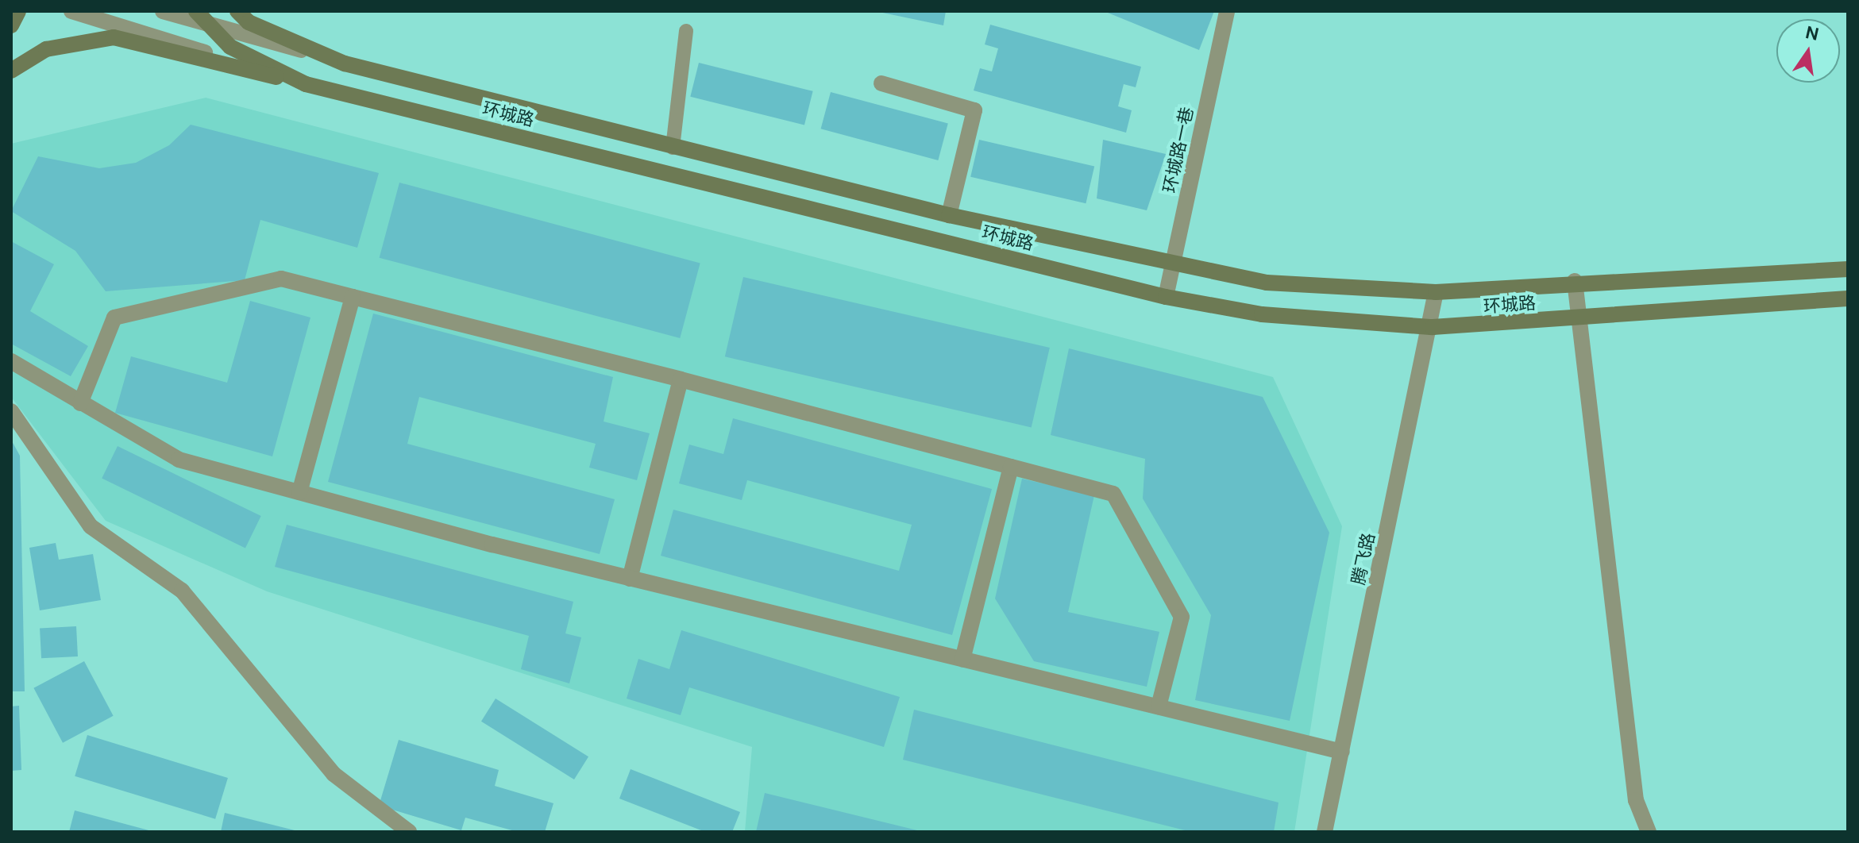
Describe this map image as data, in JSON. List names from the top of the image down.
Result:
{
  "streets": {
    "main road": ["环城路"],
    "street": ["环城路一巷", "腾飞路"]
  },
  "crossings": [
    ["环城路", "环城路一巷"],
    ["环城路", "腾飞路"]
  ],
  "north": "top"
}
